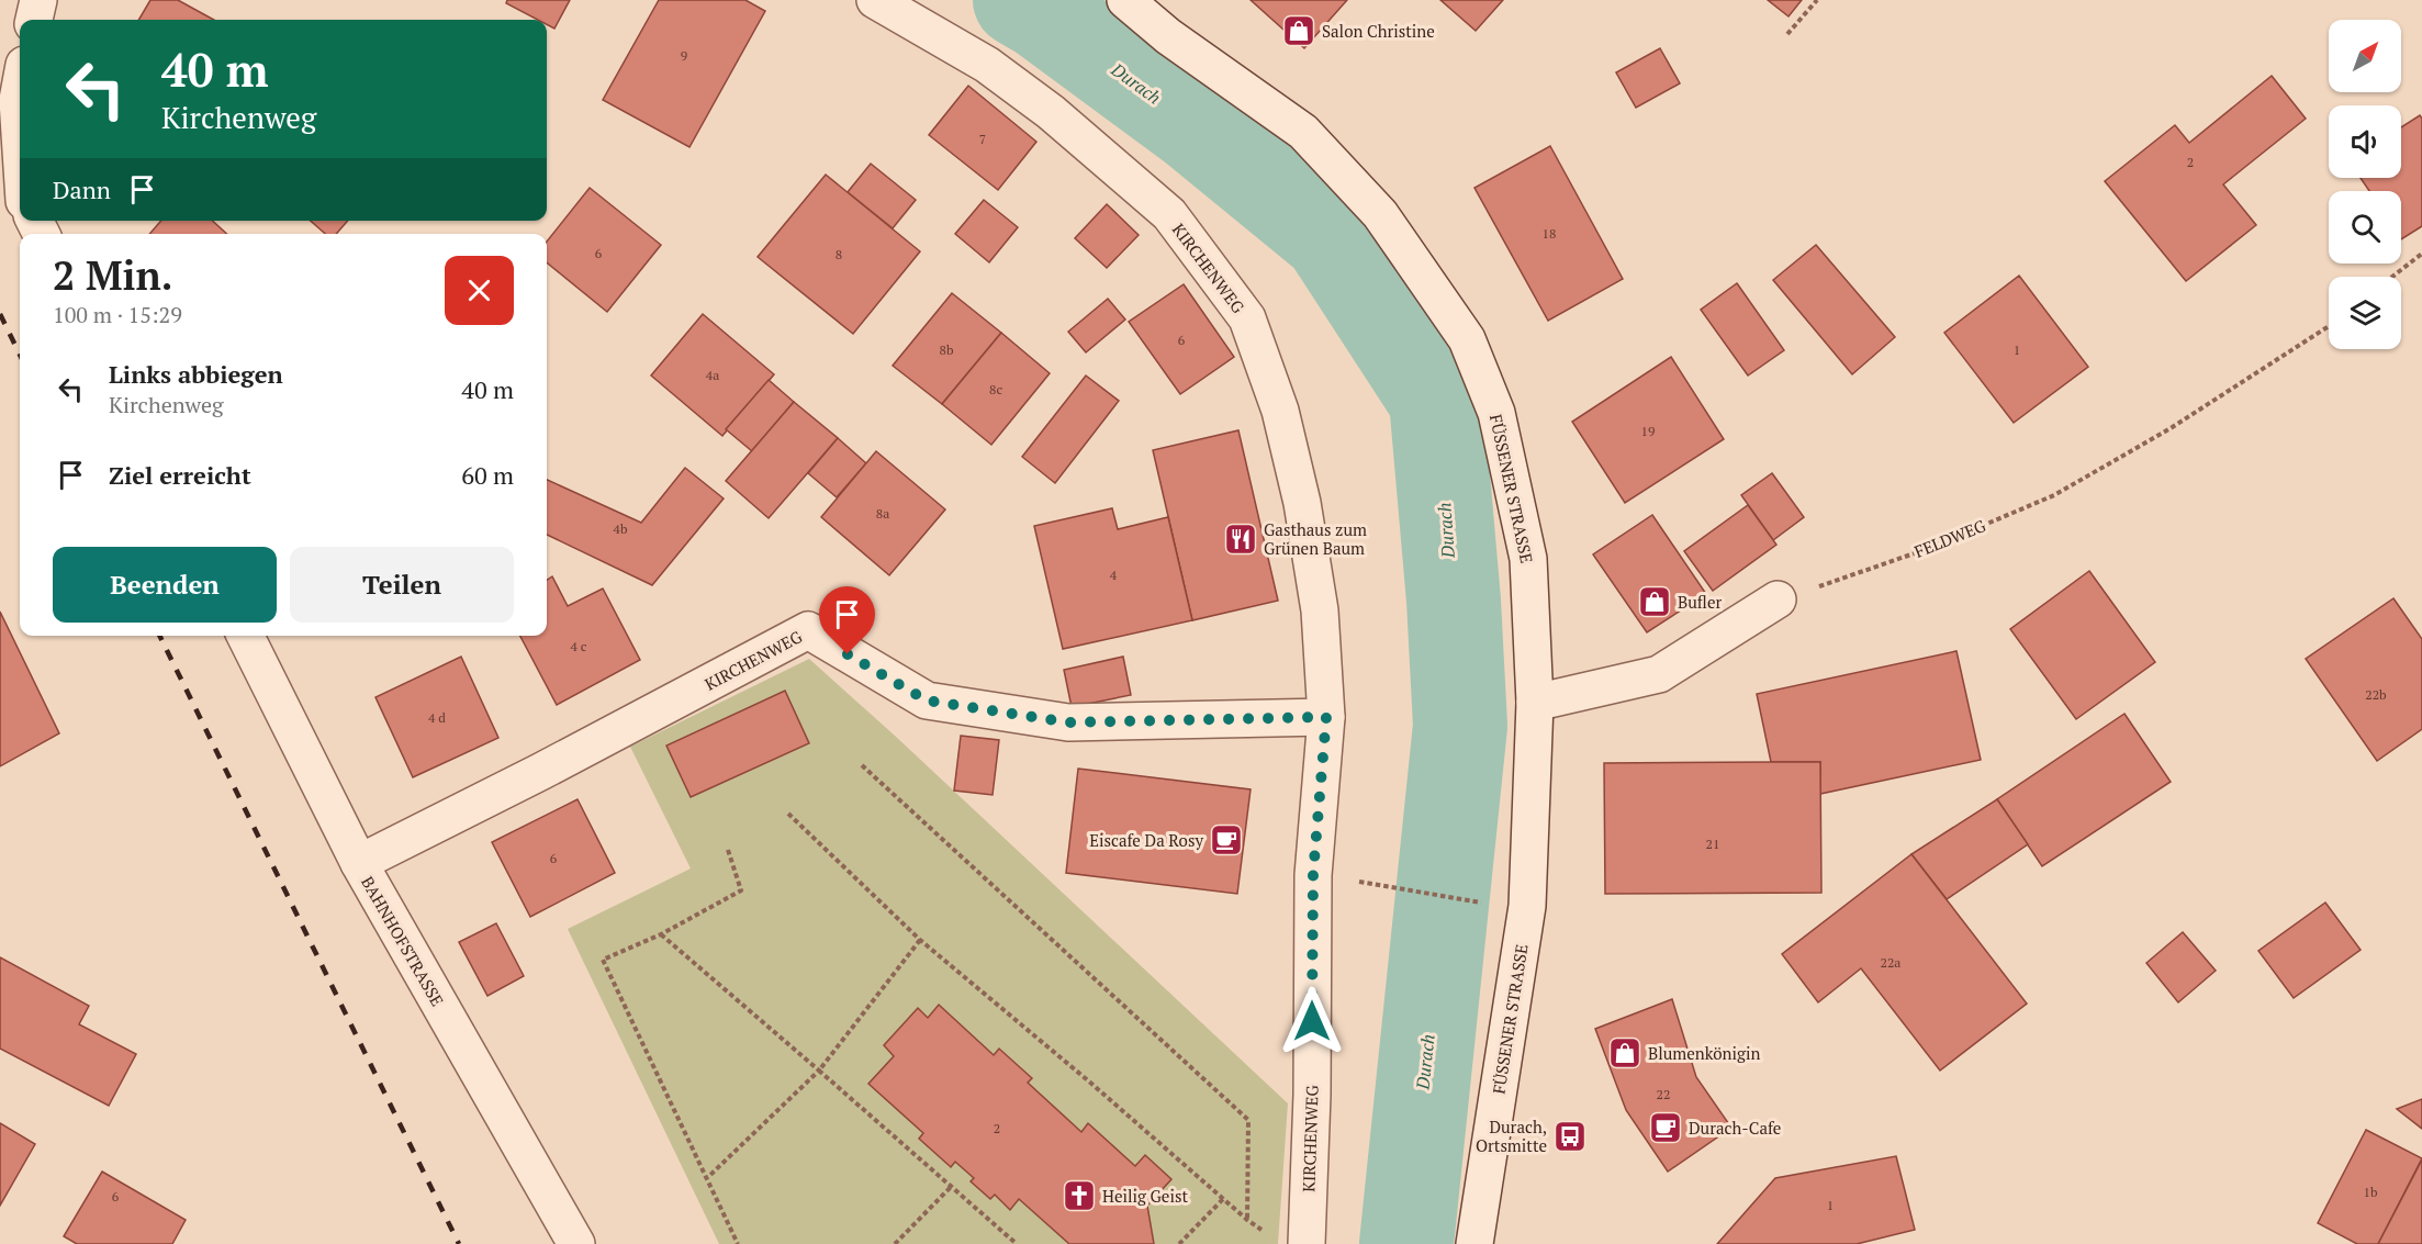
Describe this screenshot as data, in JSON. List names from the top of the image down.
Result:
{
  "streets": {
    "street": ["KIRCHENWEG", "FÜSSENER STRASSE", "BAHNHOFSTRASSE"],
    "path": ["FELDWEG"]
  },
  "crossings": [
    ["KIRCHENWEG", "BAHNHOFSTRASSE"]
  ],
  "water": ["Durach"],
  "places": {
    "shop": ["Salon Christine", "Bufler", "Blumenkönigin"],
    "restaurant": ["Gasthaus zum Grünen Baum"],
    "cafe": ["Eiscafe Da Rosy", "Durach-Cafe"],
    "bus stop": ["Durach, Ortsmitte"],
    "church": ["Heilig Geist"]
  },
  "house_numbers": [
    "9",
    "7",
    "2",
    "18",
    "6",
    "8",
    "6",
    "8b",
    "1",
    "4a",
    "8c",
    "19",
    "8a",
    "4b",
    "4",
    "4 c",
    "22b",
    "4 d",
    "21",
    "6",
    "22a",
    "22",
    "2",
    "1b",
    "6",
    "1"
  ],
  "north": "top right",
  "page": {
    "turn": ["40 m", "Kirchenweg"],
    "then": "Dann",
    "heading": ["2 Min.", "100 m · 15:29"],
    "list": [
      {
        "name": "Links abbiegen",
        "note": "Kirchenweg",
        "value": "40 m"
      },
      {
        "name": "Ziel erreicht",
        "value": "60 m"
      }
    ],
    "buttons": ["Beenden", "Teilen"]
  }
}
